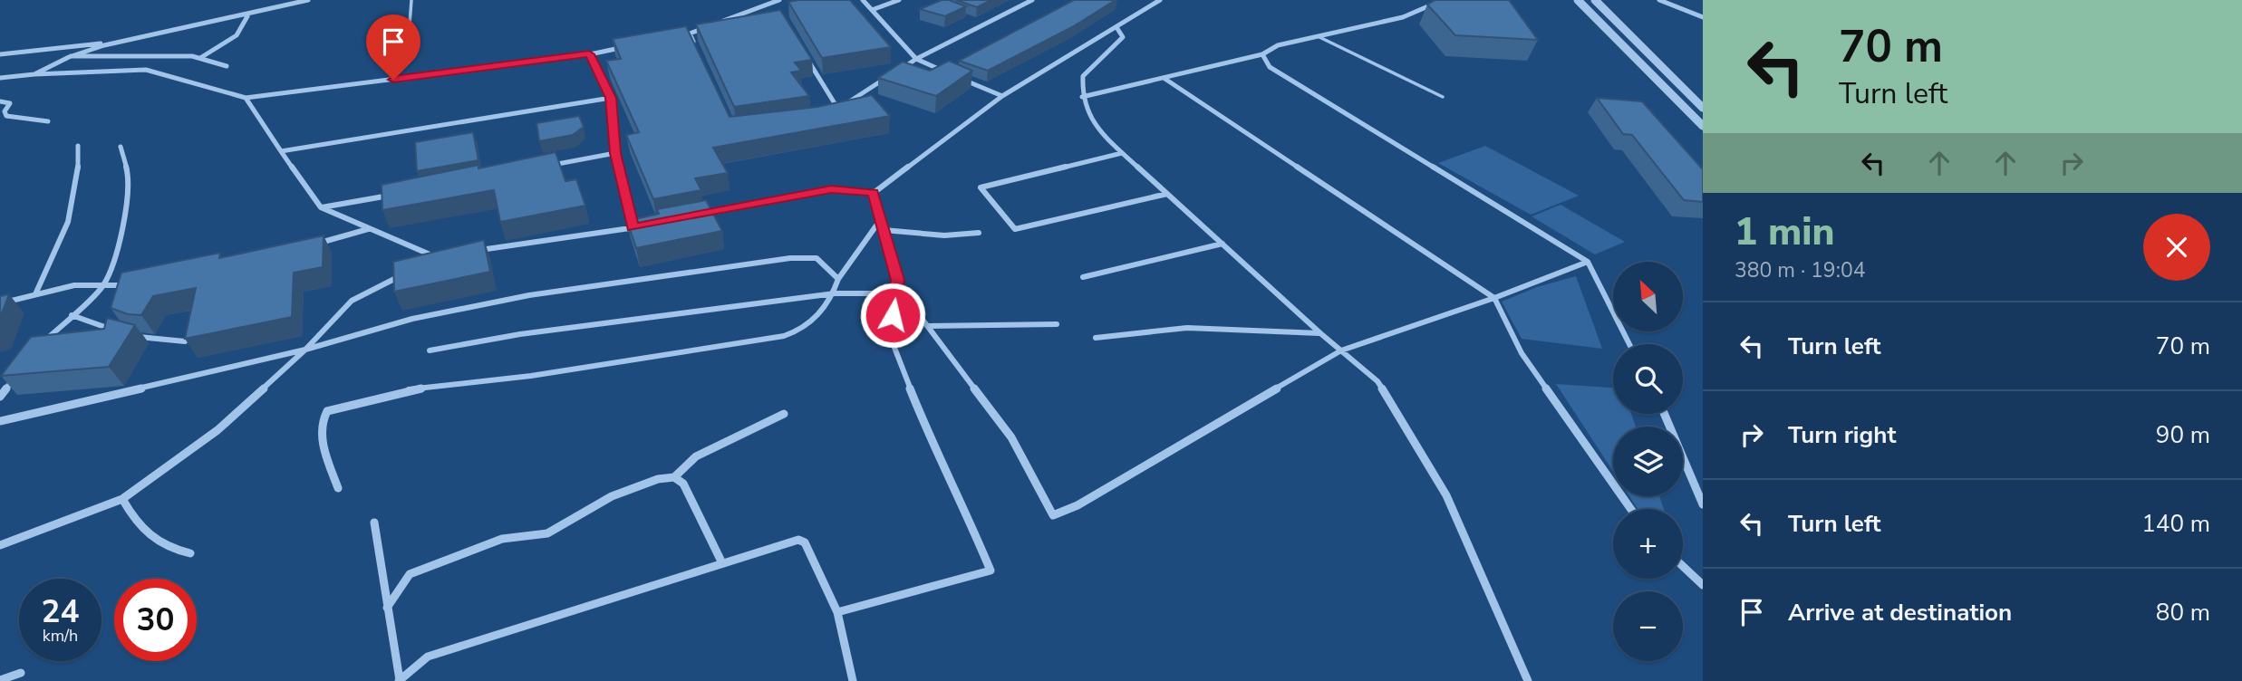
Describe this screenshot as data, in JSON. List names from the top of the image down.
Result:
{
  "north": "top left",
  "page": {
    "turn": ["70 m", "Turn left"],
    "heading": ["1 min", "380 m · 19:04"],
    "map_buttons": ["+", "−"],
    "list": [
      {
        "name": "Turn left",
        "value": "70 m"
      },
      {
        "name": "Turn right",
        "value": "90 m"
      },
      {
        "name": "Turn left",
        "value": "140 m"
      },
      {
        "name": "Arrive at destination",
        "value": "80 m"
      }
    ],
    "speed": "24 km/h",
    "limit": "30"
  }
}
